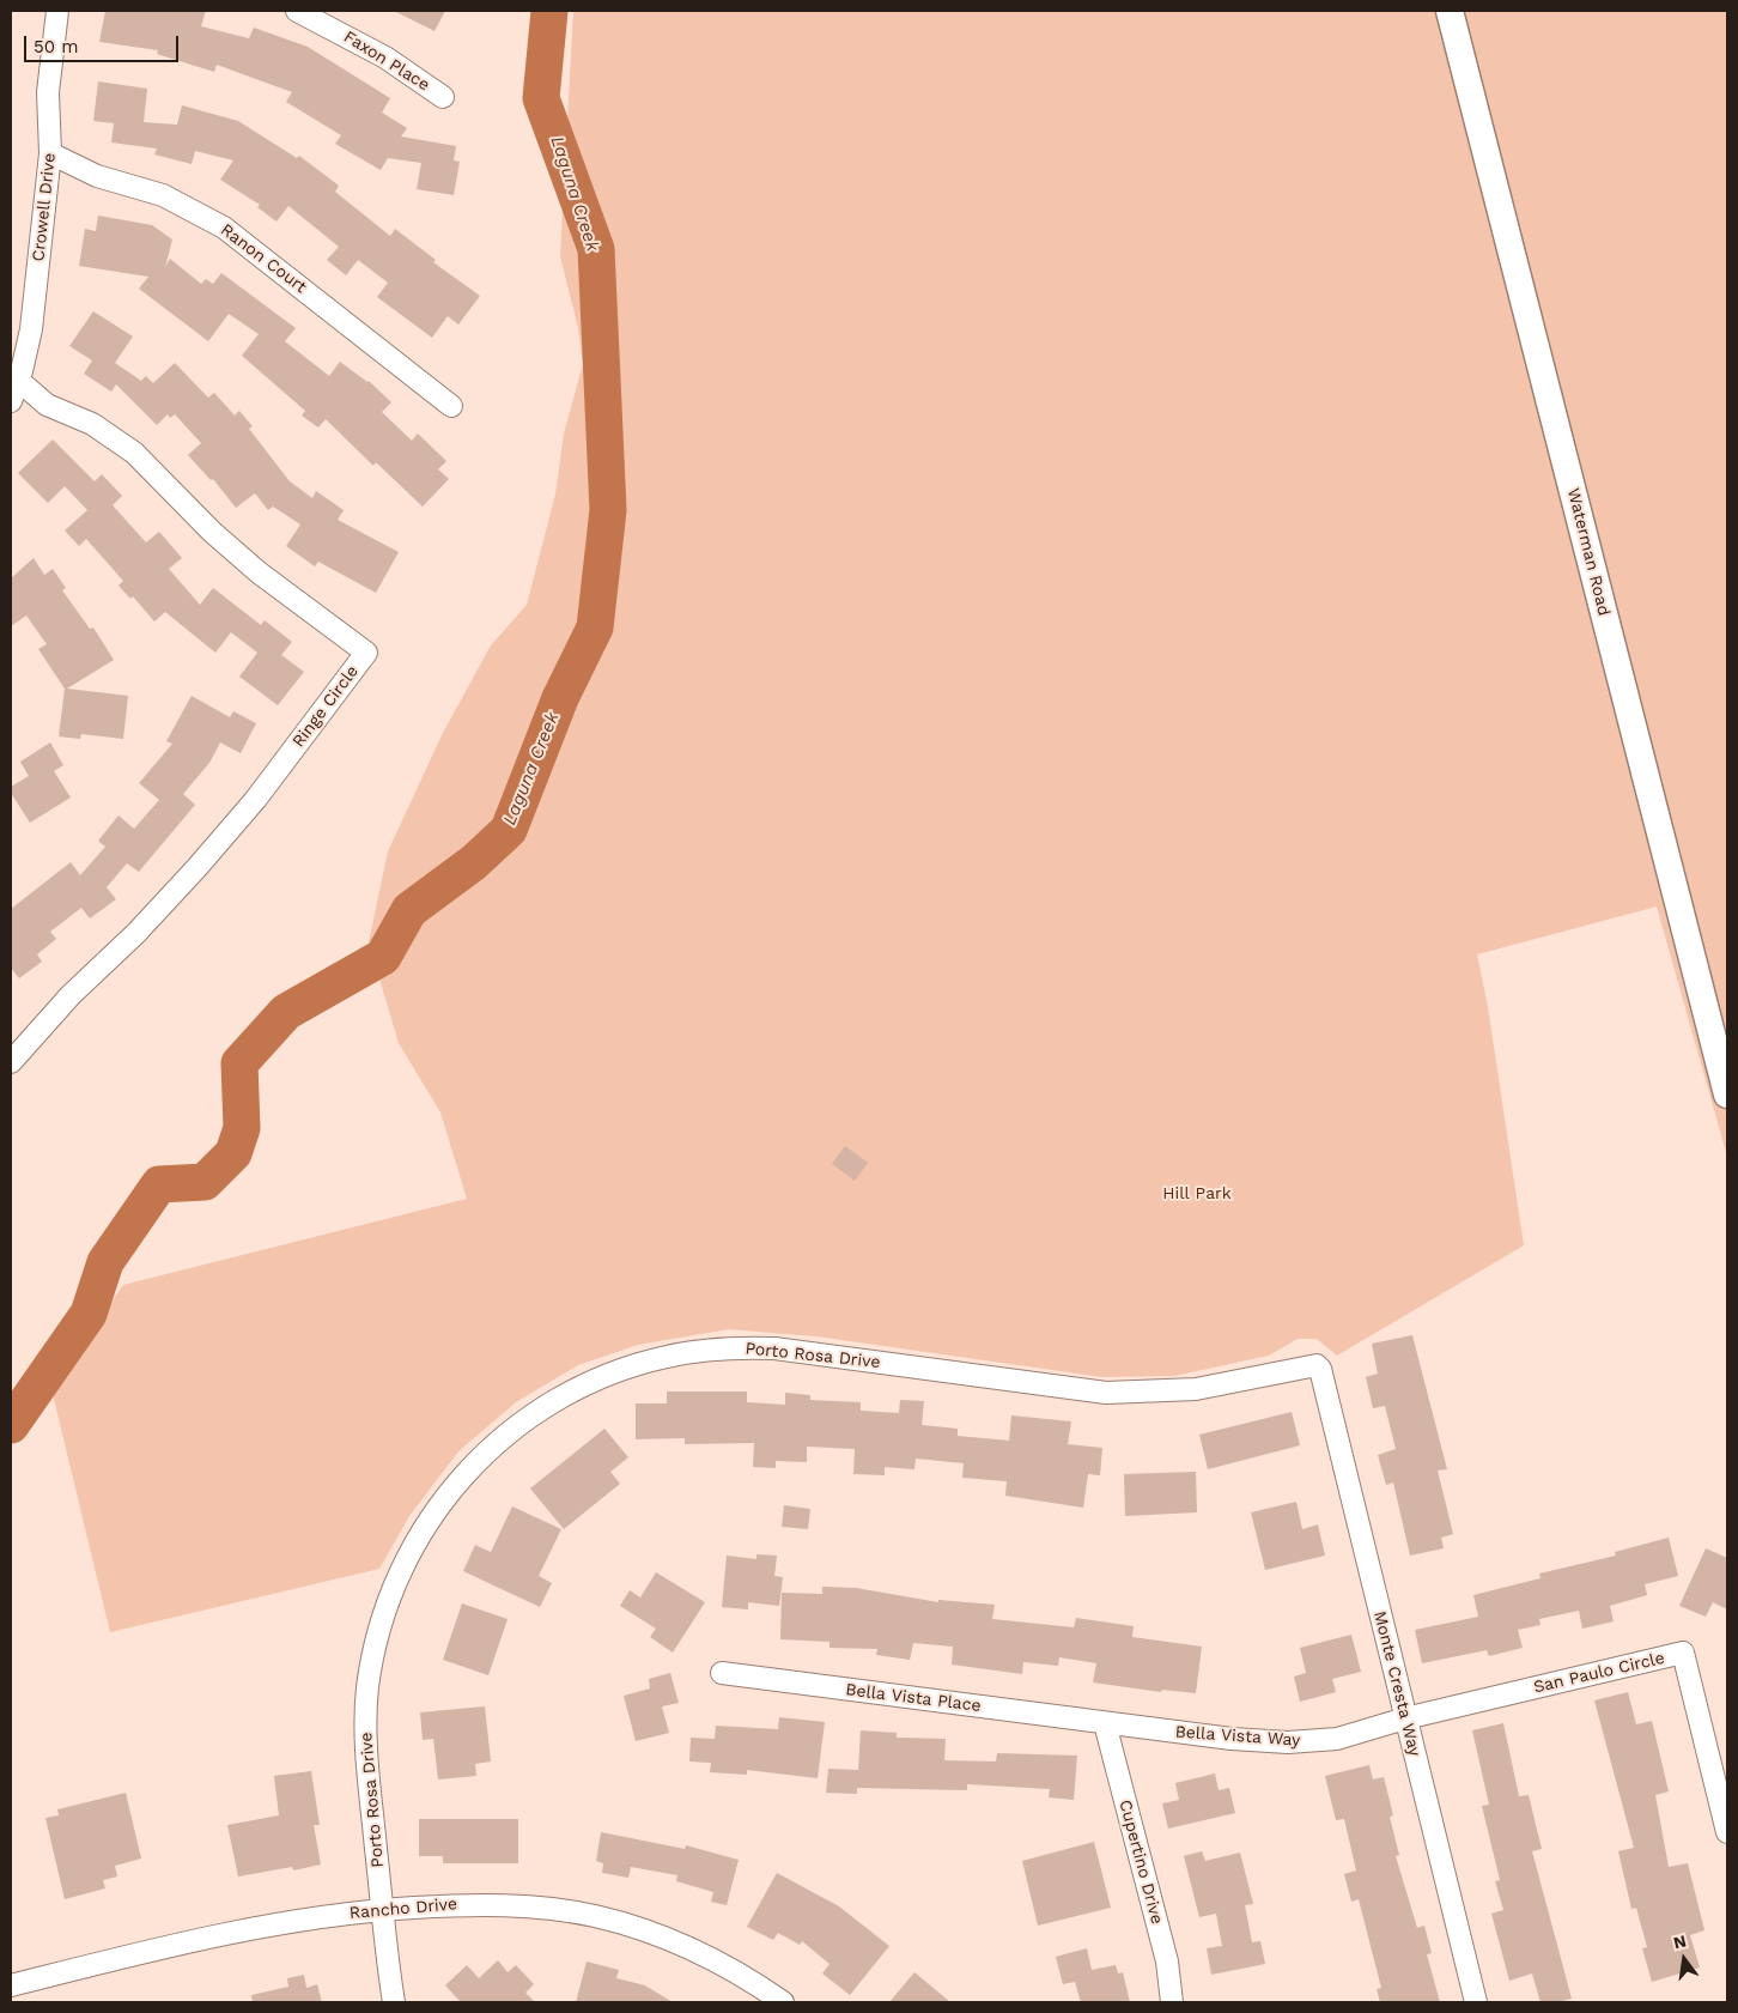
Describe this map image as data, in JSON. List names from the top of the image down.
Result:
{
  "streets": {
    "main road": ["Waterman Road"],
    "street": [
      "Faxon Place",
      "Crowell Drive",
      "Ranon Court",
      "Ringe Circle",
      "Porto Rosa Drive",
      "San Paulo Circle",
      "Monte Cresta Way",
      "Bella Vista Place",
      "Bella Vista Way",
      "Cupertino Drive",
      "Rancho Drive"
    ]
  },
  "crossings": [
    ["Crowell Drive", "Ranon Court"],
    ["Crowell Drive", "Ringe Circle"],
    ["Porto Rosa Drive", "Monte Cresta Way"],
    ["Porto Rosa Drive", "Rancho Drive"],
    ["San Paulo Circle", "Monte Cresta Way"],
    ["San Paulo Circle", "Bella Vista Way"],
    ["Monte Cresta Way", "Bella Vista Way"],
    ["Bella Vista Place", "Bella Vista Way"],
    ["Bella Vista Place", "Cupertino Drive"],
    ["Bella Vista Way", "Cupertino Drive"]
  ],
  "water": ["Laguna Creek"],
  "parks": ["Hill Park"],
  "scale_bar": "50 m",
  "north": "top"
}
